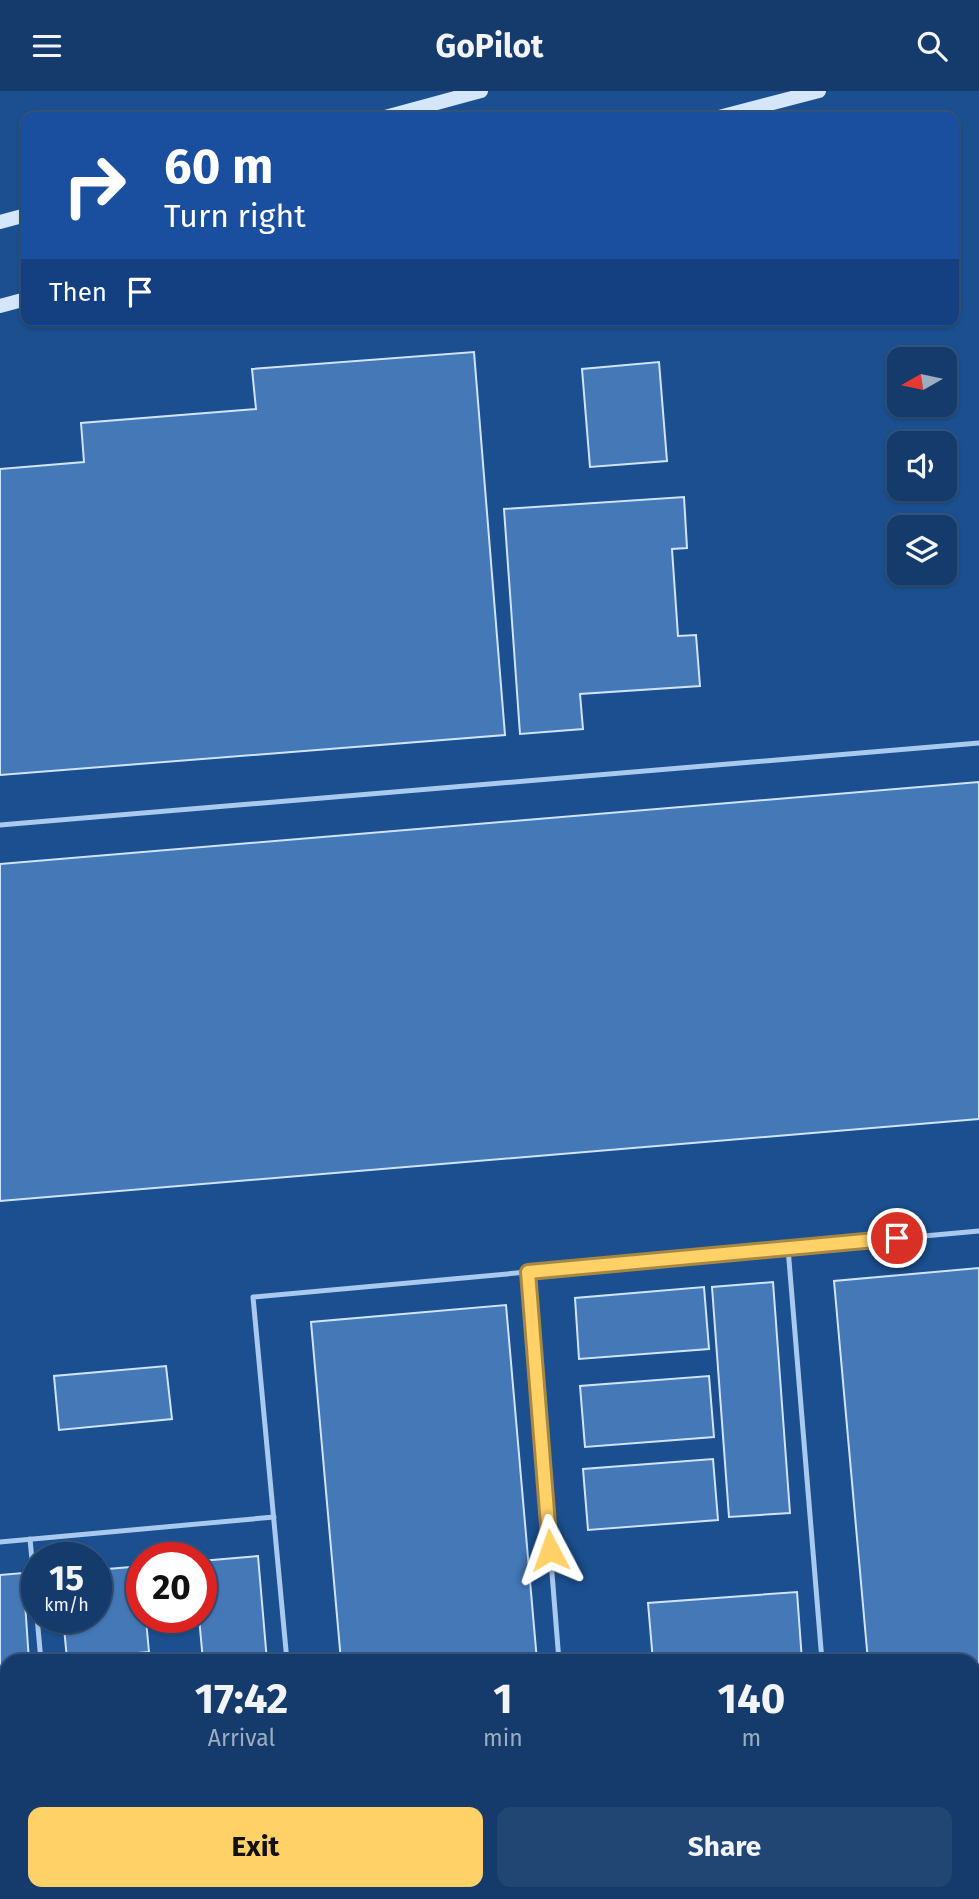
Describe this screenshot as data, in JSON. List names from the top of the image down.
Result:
{
  "north": "left",
  "page": {
    "header": "GoPilot",
    "turn": ["60 m", "Turn right"],
    "then": "Then",
    "speed": "15 km/h",
    "limit": "20",
    "eta": [
      "17:42",
      "Arrival",
      "1",
      "min",
      "140",
      "m"
    ],
    "buttons": ["Exit", "Share"]
  }
}
